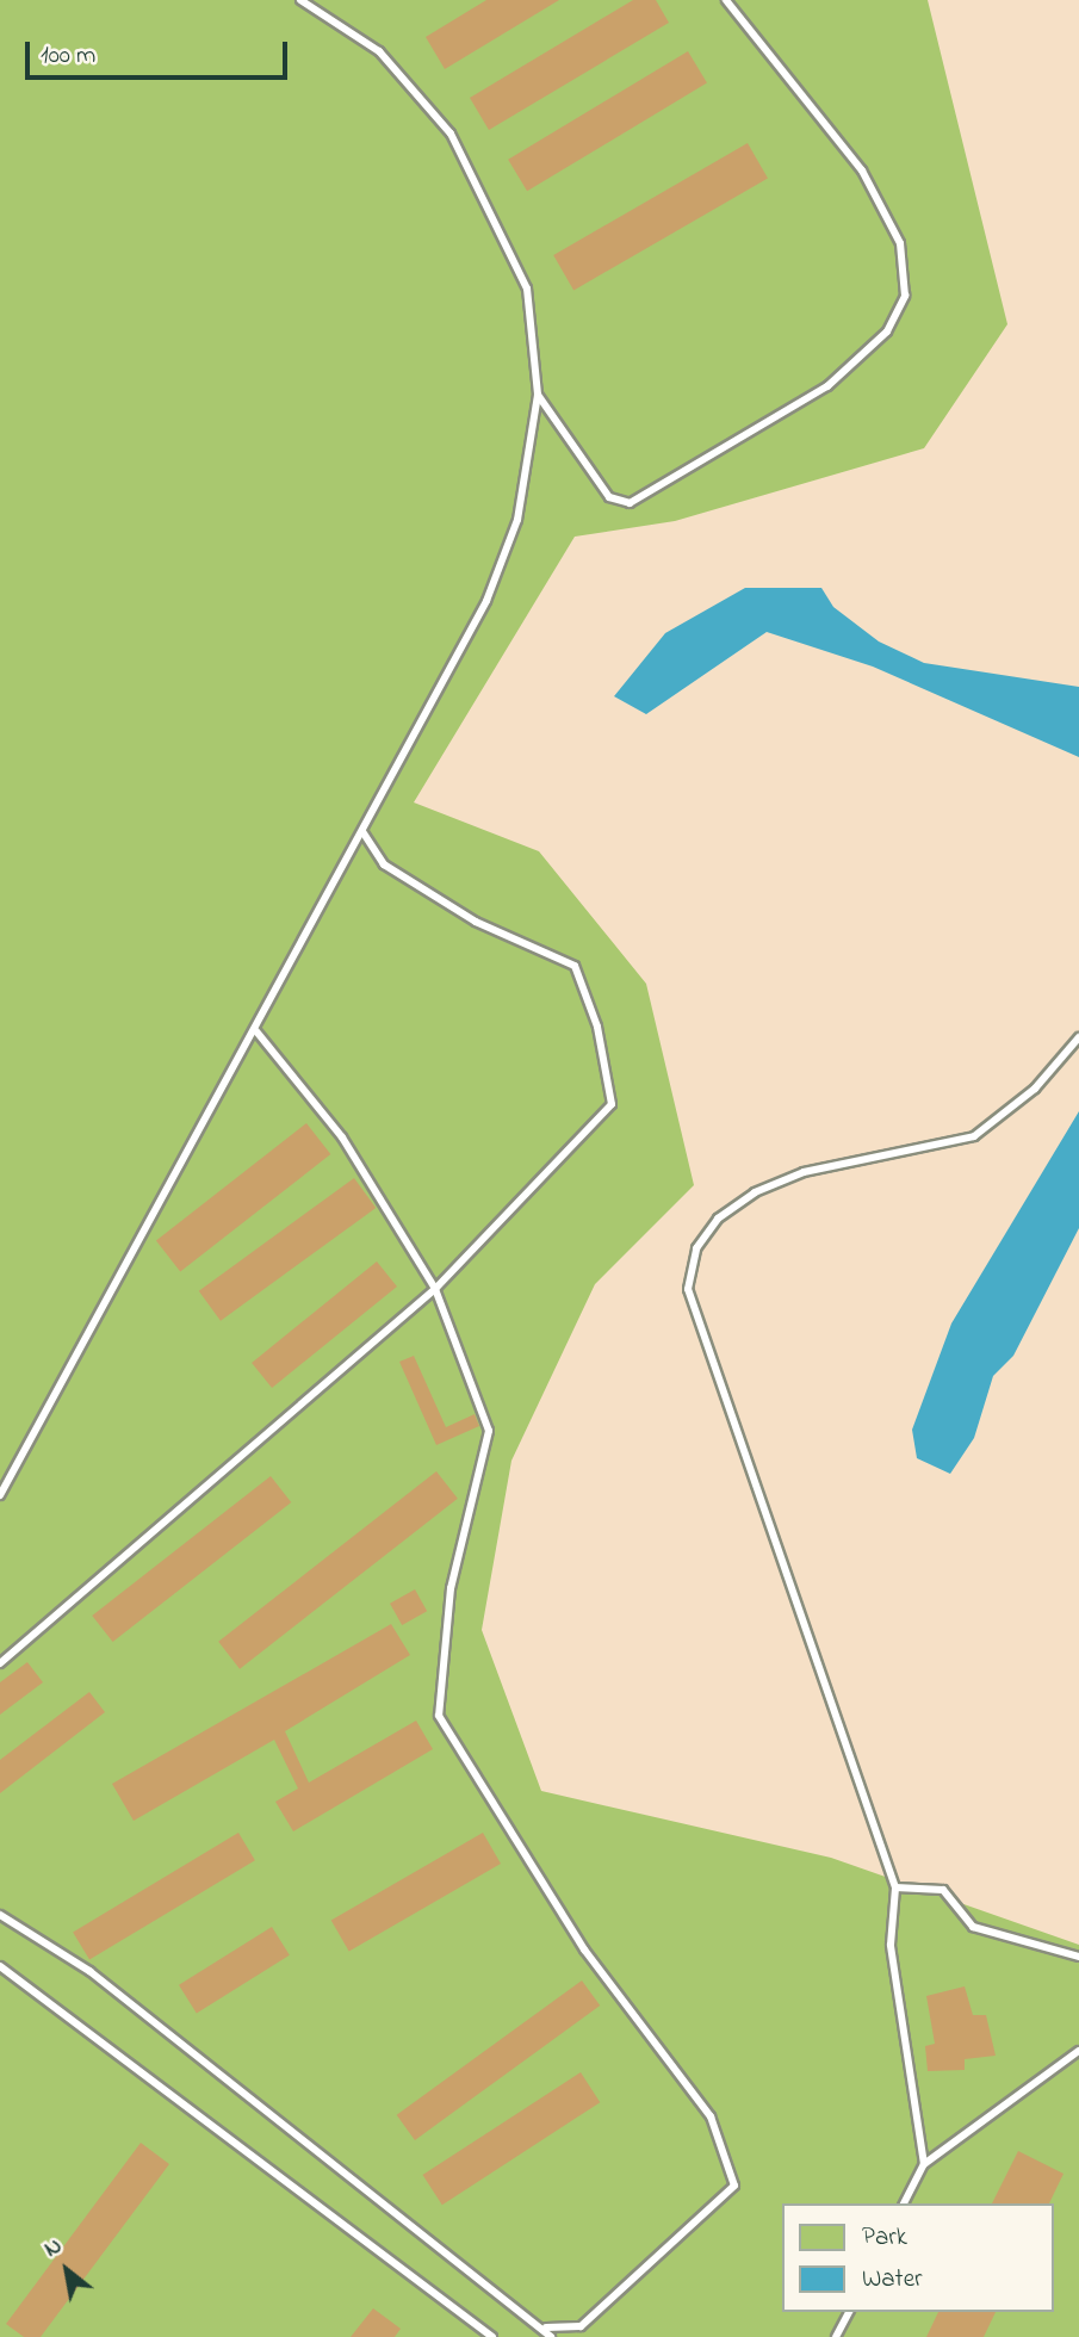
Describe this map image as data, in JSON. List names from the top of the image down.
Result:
{
  "legend": ["Park", "Water"],
  "scale_bar": "100 m",
  "north": "top left"
}
